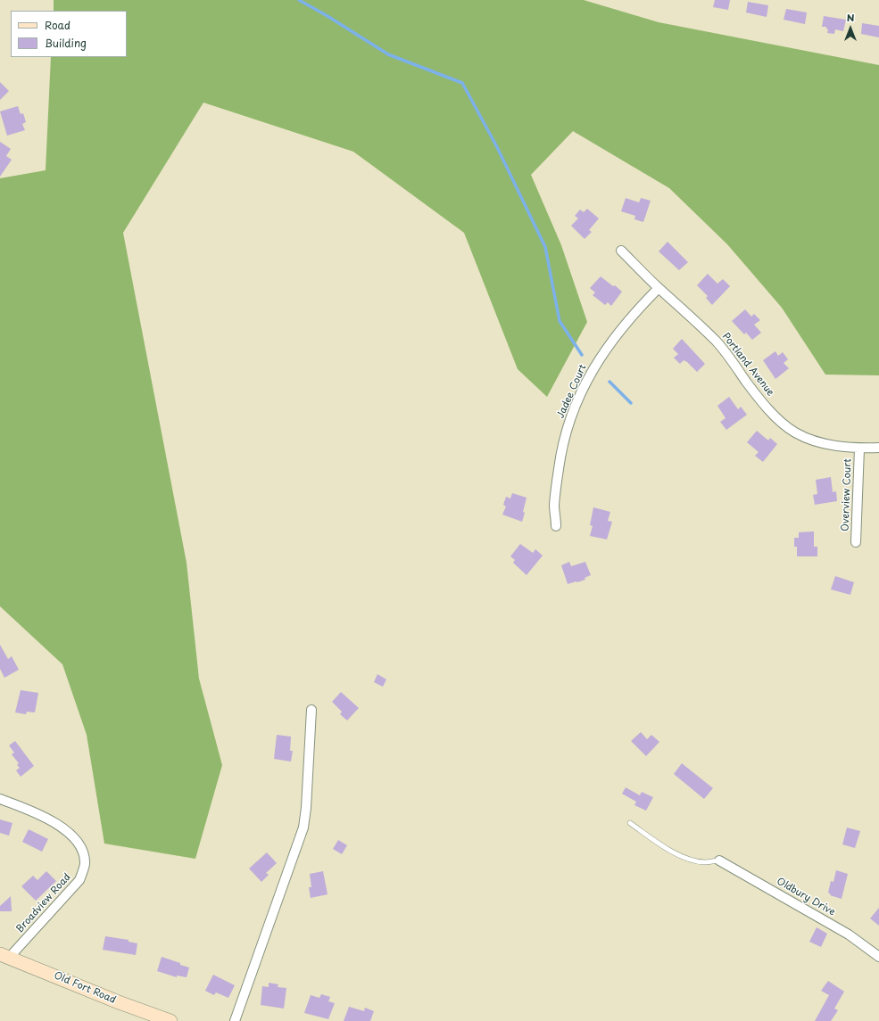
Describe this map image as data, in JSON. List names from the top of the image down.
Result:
{
  "streets": {
    "main road": ["Old Fort Road"],
    "street": [
      "Portland Avenue",
      "Jadee Court",
      "Overview Court",
      "Oldbury Drive",
      "Broadview Road"
    ]
  },
  "crossings": [
    ["Portland Avenue", "Jadee Court"],
    ["Portland Avenue", "Overview Court"],
    ["Broadview Road", "Old Fort Road"]
  ],
  "legend": ["Road", "Building"],
  "north": "top"
}
